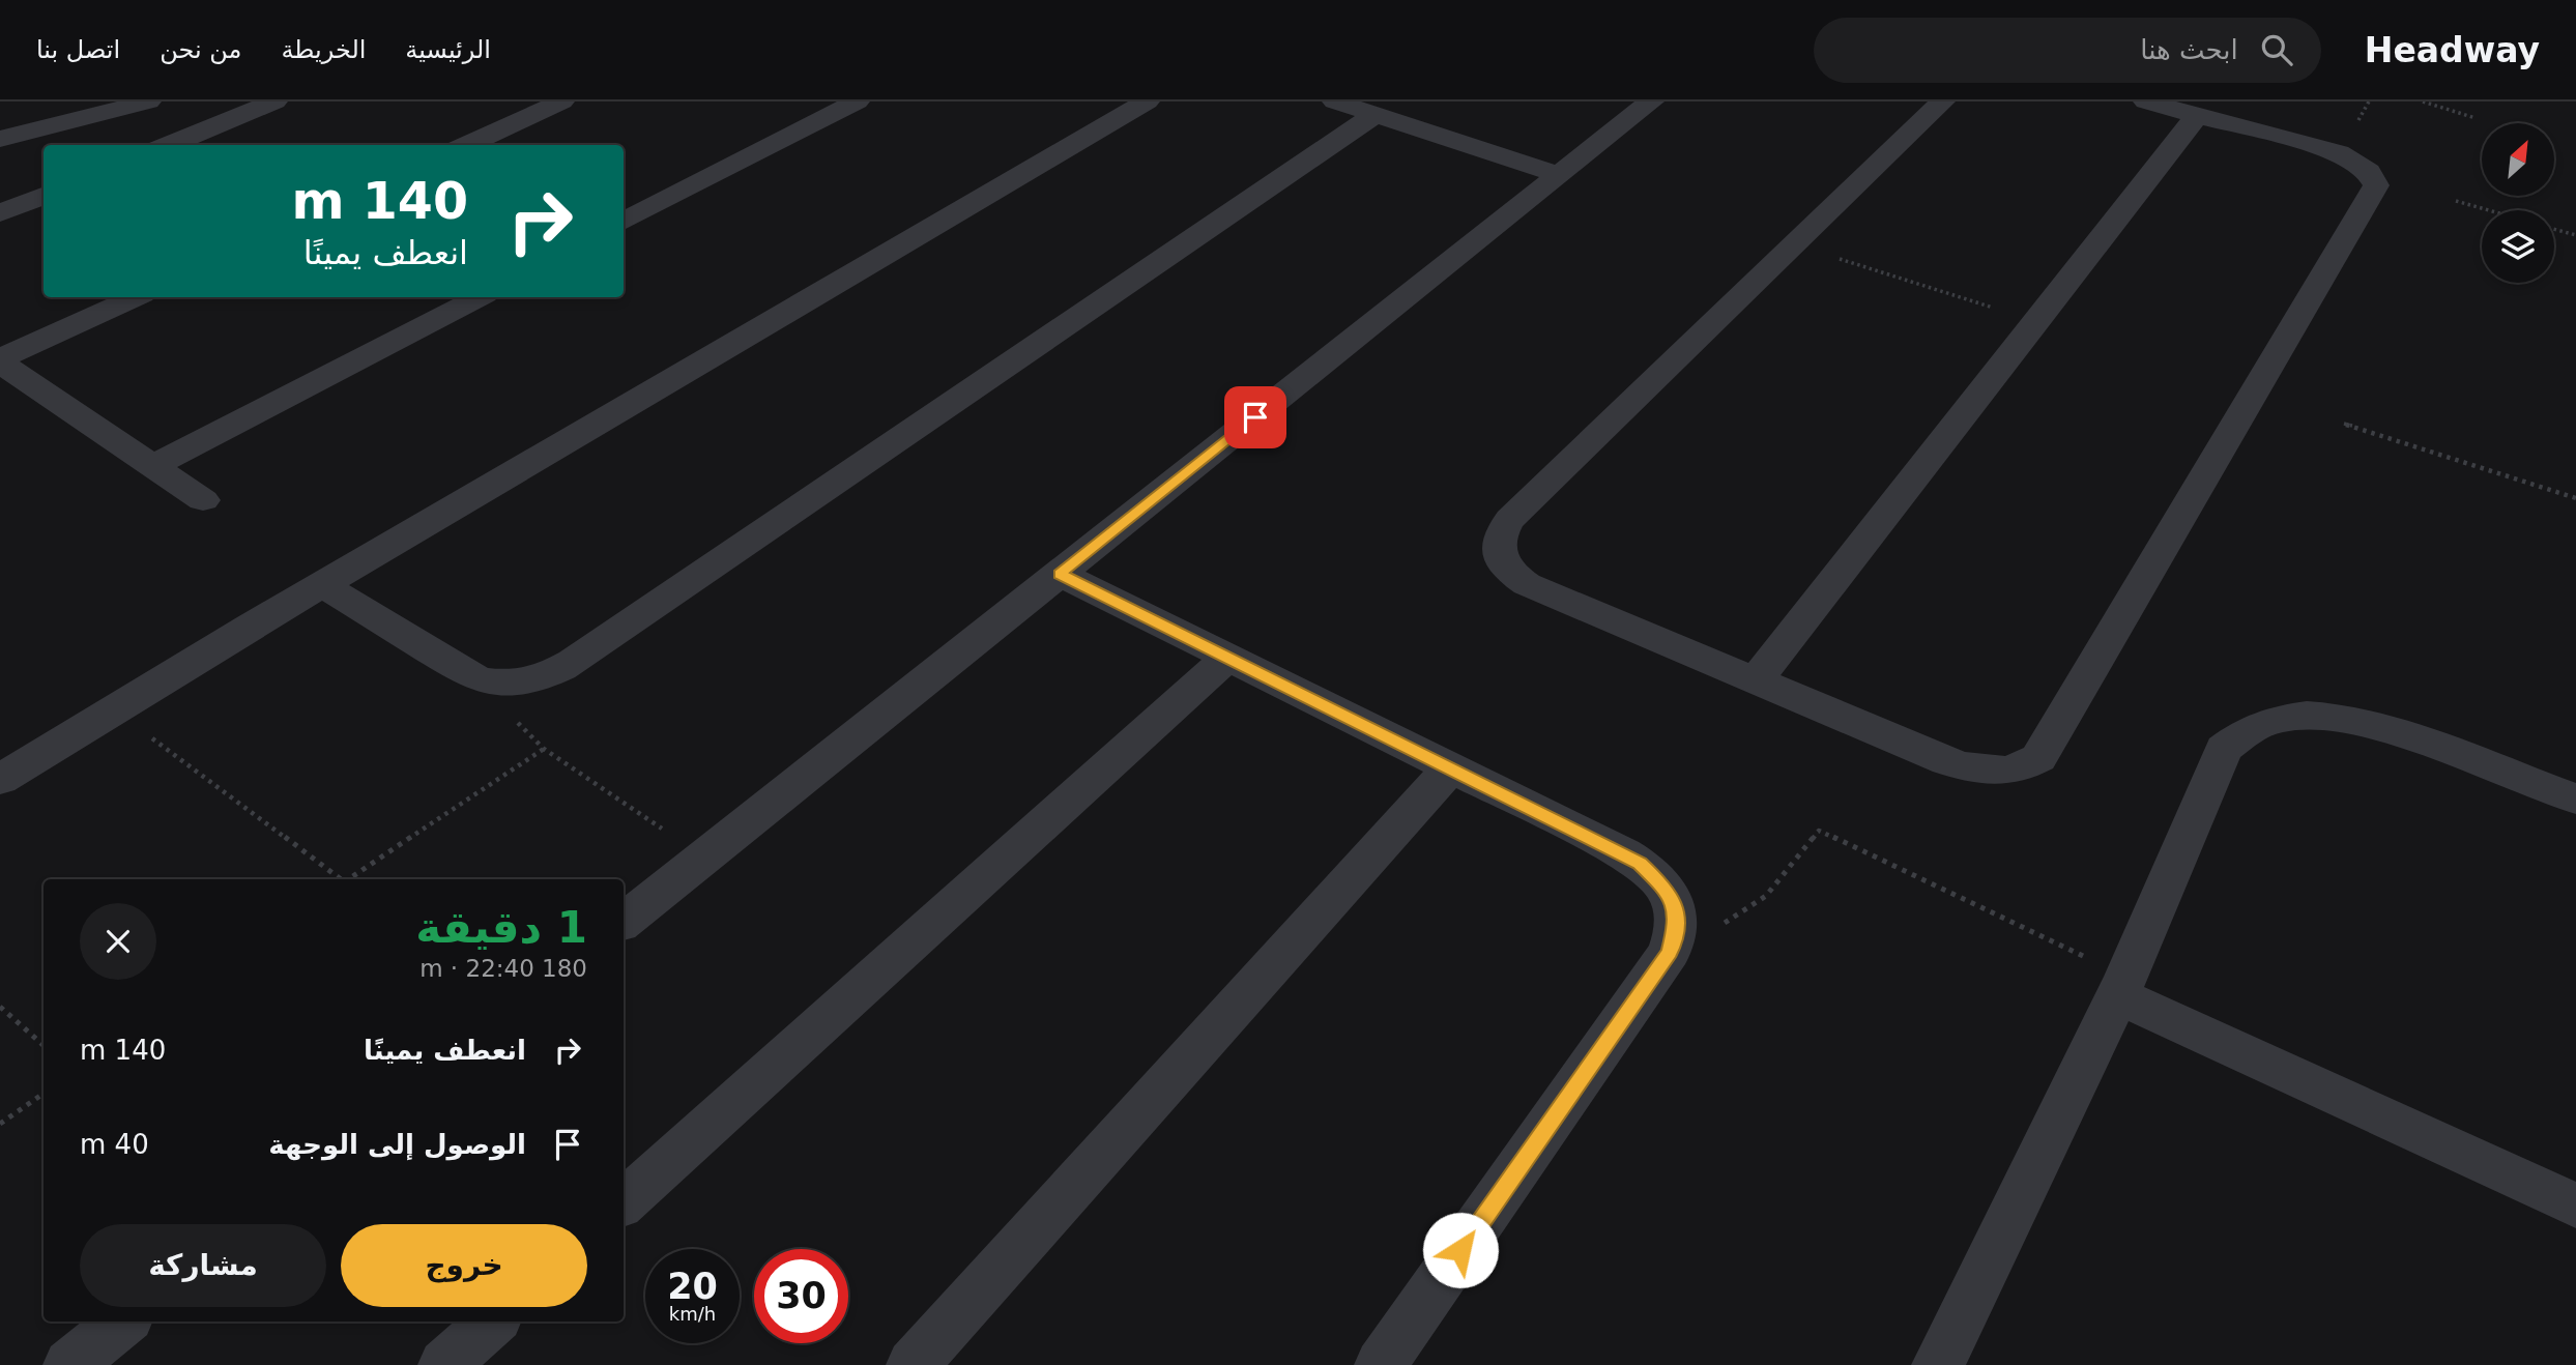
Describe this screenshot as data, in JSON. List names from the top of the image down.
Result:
{
  "north": "top right",
  "page": {
    "header": "Headway",
    "search": "ابحث هنا",
    "nav": [
      "الرئيسية",
      "الخريطة",
      "من نحن",
      "اتصل بنا"
    ],
    "turn": ["140 m", "انعطف يمينًا"],
    "heading": ["1 دقيقة", "180 m · 22:40"],
    "list": [
      {
        "name": "انعطف يمينًا",
        "value": "140 m"
      },
      {
        "name": "الوصول إلى الوجهة",
        "value": "40 m"
      }
    ],
    "buttons": ["خروج", "مشاركة"],
    "speed": "20 km/h",
    "limit": "30"
  }
}
